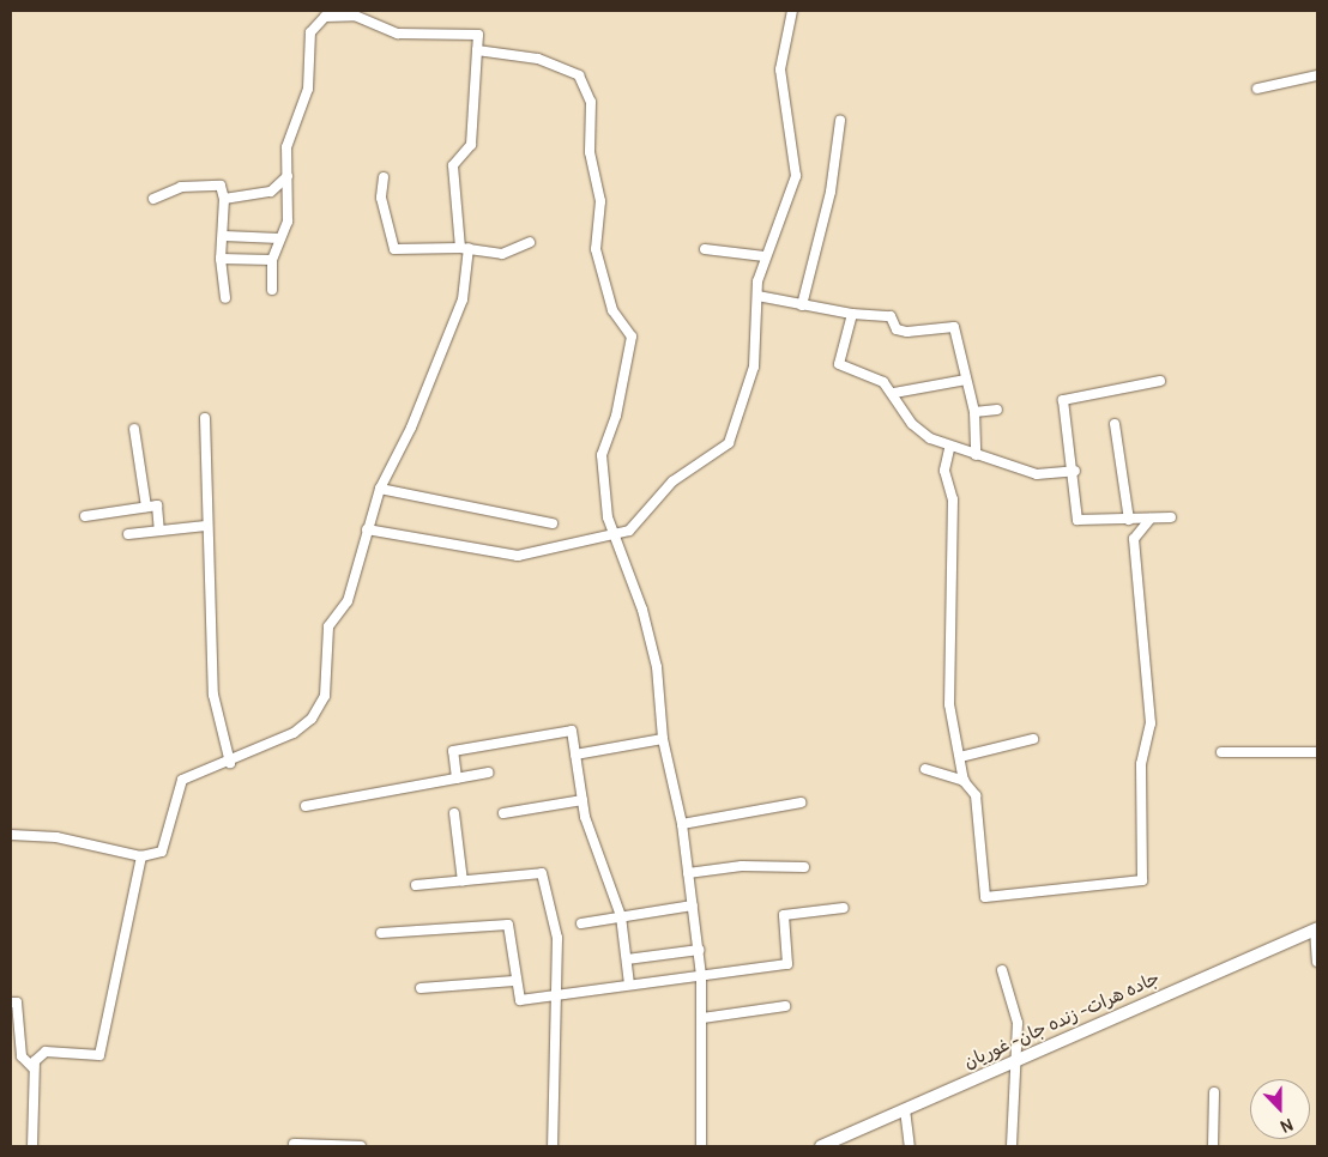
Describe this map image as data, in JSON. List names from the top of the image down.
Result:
{
  "streets": {
    "main road": ["جاده هرات- زنده جان- غوریان"]
  },
  "north": "bottom"
}
